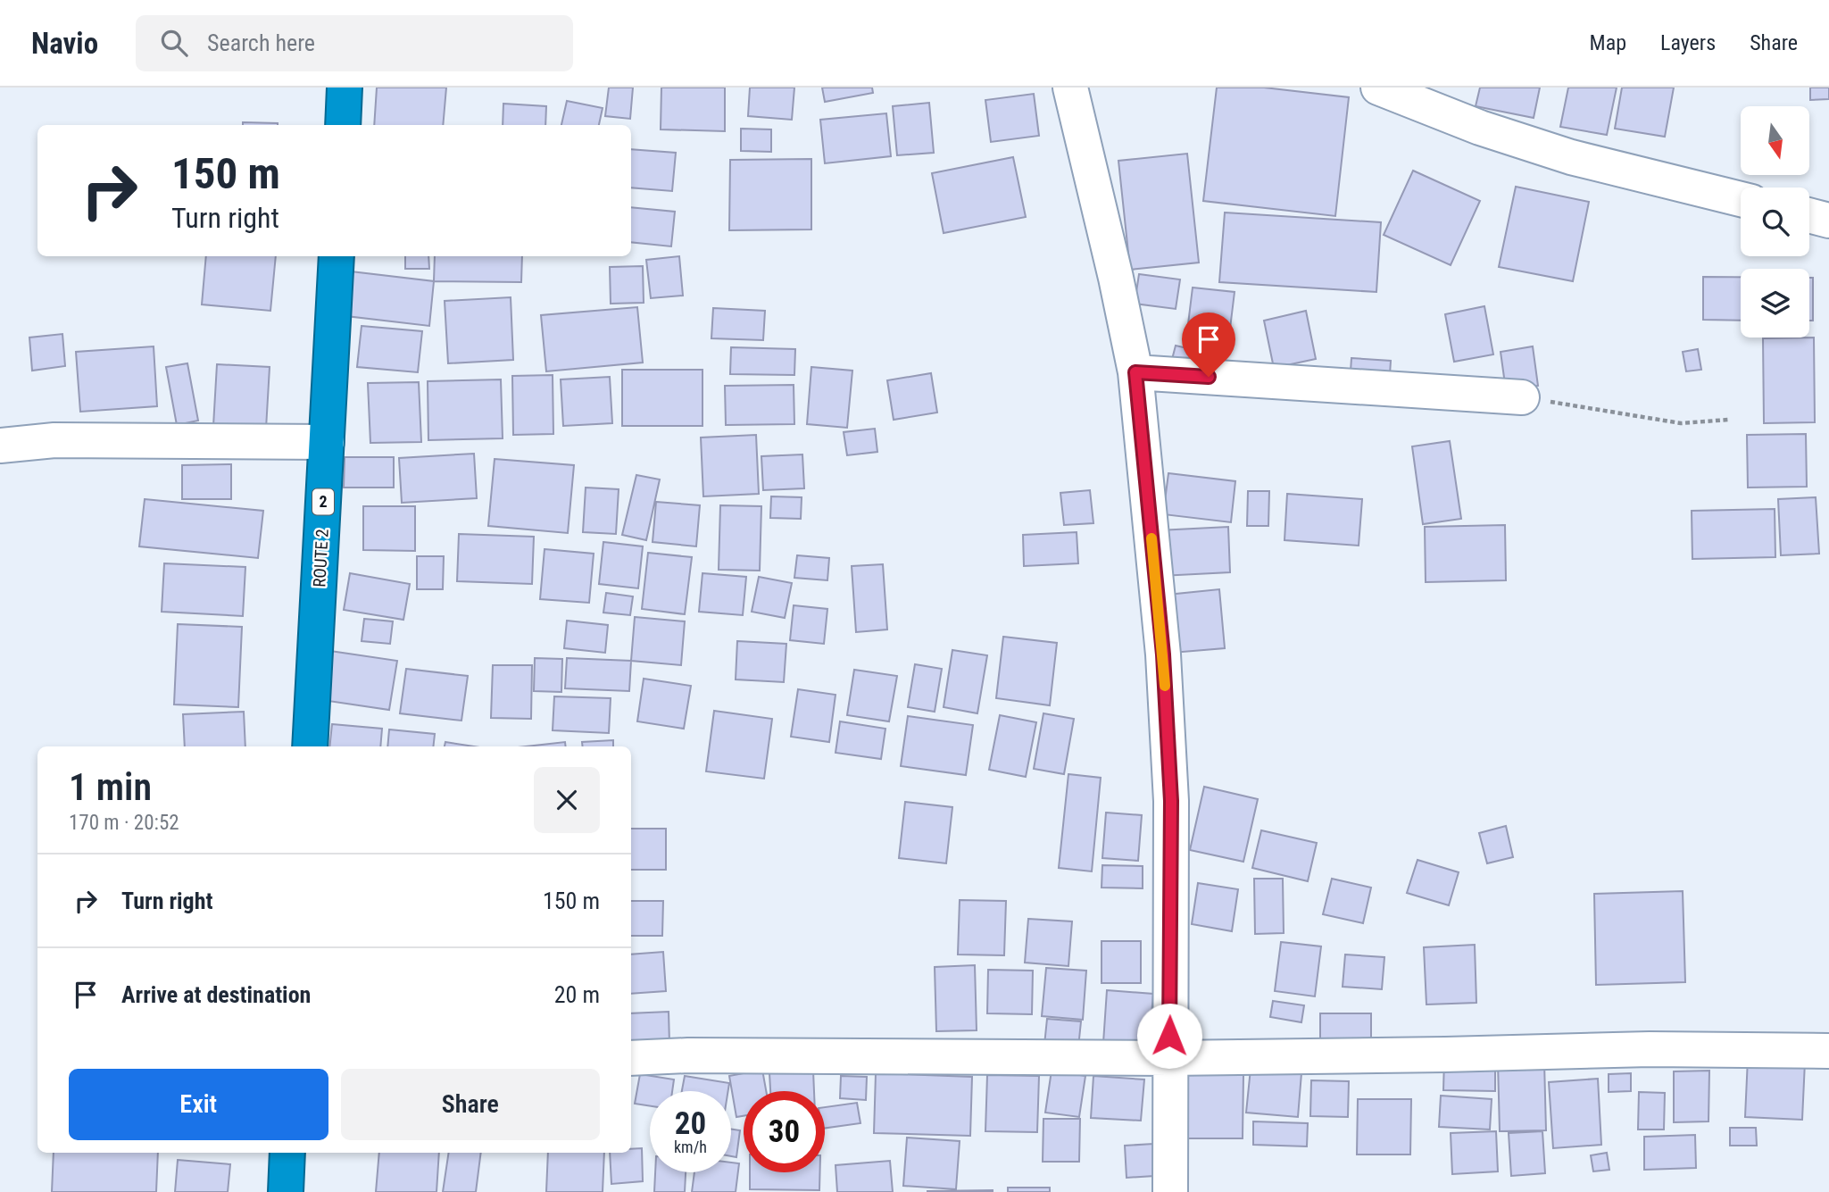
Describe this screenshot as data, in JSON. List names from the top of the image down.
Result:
{
  "streets": {
    "highway": ["2", "ROUTE 2"]
  },
  "north": "bottom",
  "page": {
    "header": "Navio",
    "search": "Search here",
    "nav": ["Map", "Layers", "Share"],
    "turn": ["150 m", "Turn right"],
    "heading": ["1 min", "170 m · 20:52"],
    "list": [
      {
        "name": "Turn right",
        "value": "150 m"
      },
      {
        "name": "Arrive at destination",
        "value": "20 m"
      }
    ],
    "buttons": ["Exit", "Share"],
    "speed": "20 km/h",
    "limit": "30"
  }
}
